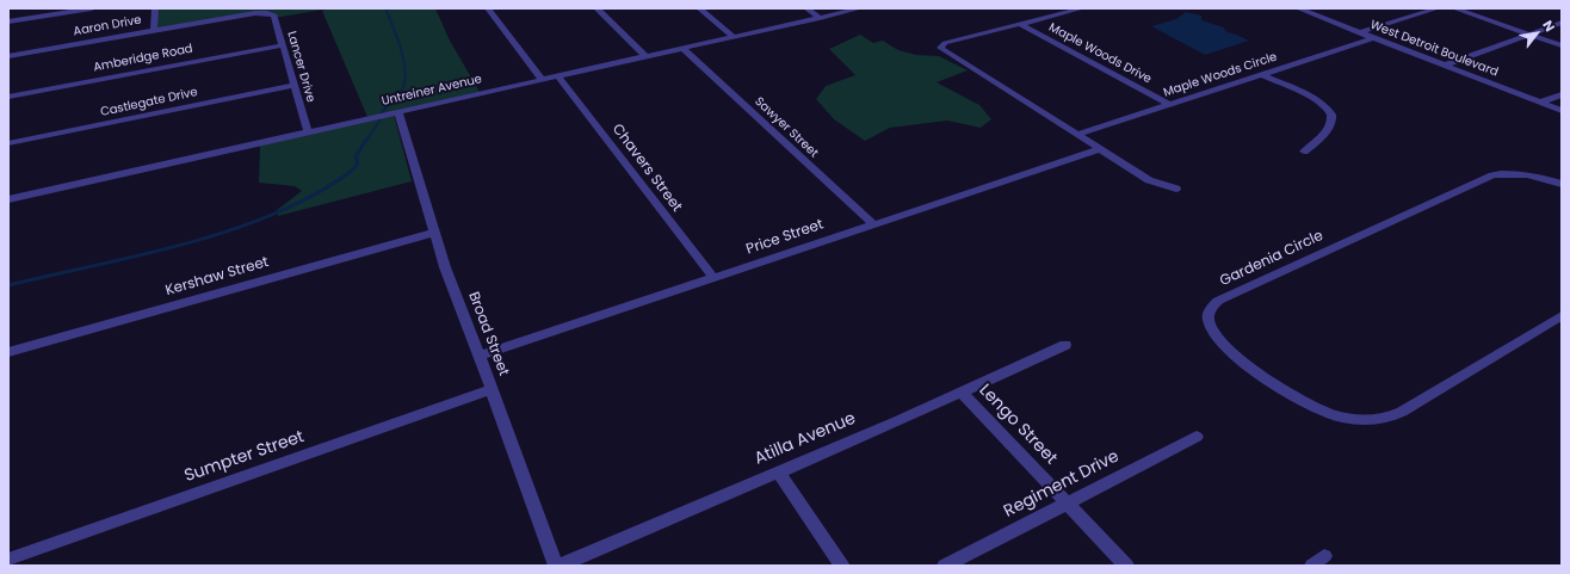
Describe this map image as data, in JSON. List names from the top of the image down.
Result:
{
  "streets": {
    "street": [
      "Aaron Drive",
      "West Detroit Boulevard",
      "Maple Woods Drive",
      "Amberidge Road",
      "Lancer Drive",
      "Maple Woods Circle",
      "Untreiner Avenue",
      "Castlegate Drive",
      "Sawyer Street",
      "Chavers Street",
      "Price Street",
      "Gardenia Circle",
      "Kershaw Street",
      "Broad Street",
      "Lengo Street",
      "Atilla Avenue",
      "Sumpter Street",
      "Regiment Drive"
    ]
  },
  "crossings": [
    ["Aaron Drive", "Lancer Drive"],
    ["West Detroit Boulevard", "Maple Woods Circle"],
    ["Maple Woods Drive", "Maple Woods Circle"],
    ["Amberidge Road", "Lancer Drive"],
    ["Lancer Drive", "Untreiner Avenue"],
    ["Lancer Drive", "Castlegate Drive"],
    ["Untreiner Avenue", "Sawyer Street"],
    ["Untreiner Avenue", "Chavers Street"],
    ["Untreiner Avenue", "Broad Street"],
    ["Sawyer Street", "Price Street"],
    ["Chavers Street", "Price Street"],
    ["Price Street", "Broad Street"],
    ["Kershaw Street", "Broad Street"],
    ["Broad Street", "Atilla Avenue"],
    ["Broad Street", "Sumpter Street"],
    ["Lengo Street", "Atilla Avenue"],
    ["Lengo Street", "Regiment Drive"]
  ],
  "north": "top right"
}
